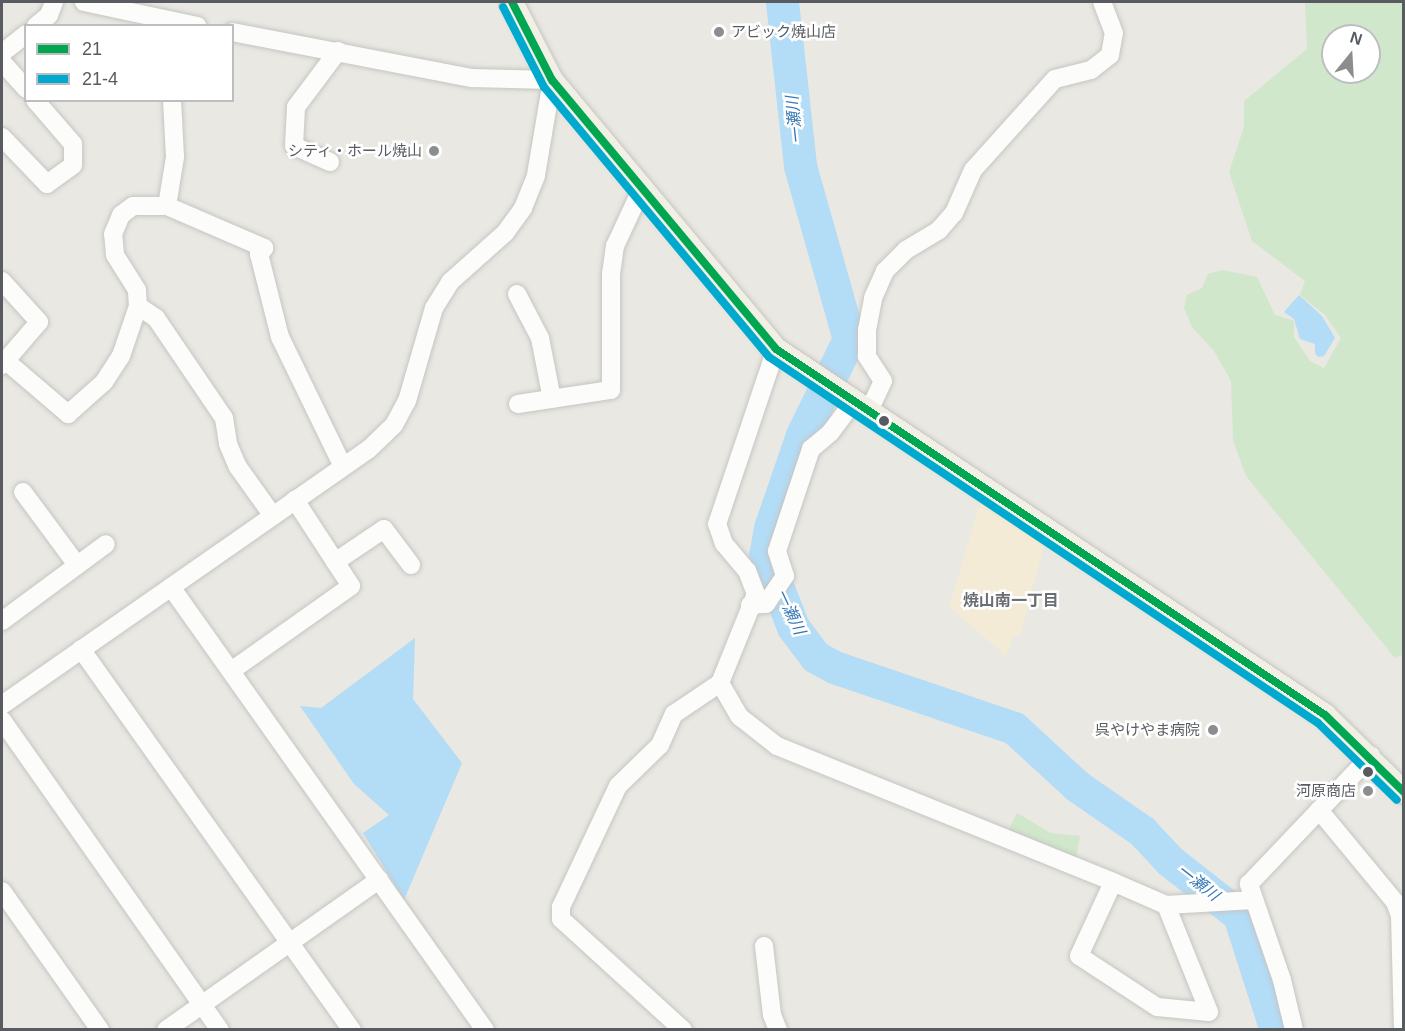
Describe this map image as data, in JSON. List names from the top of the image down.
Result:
{
  "districts": ["焼山南一丁目"],
  "water": ["一瀬川"],
  "places": [
    "アビック焼山店",
    "シティ・ホール焼山",
    "呉やけやま病院",
    "河原商店"
  ],
  "lines": ["transit line 21", "transit line 21-4"],
  "legend": ["21", "21-4"],
  "north": "top"
}
